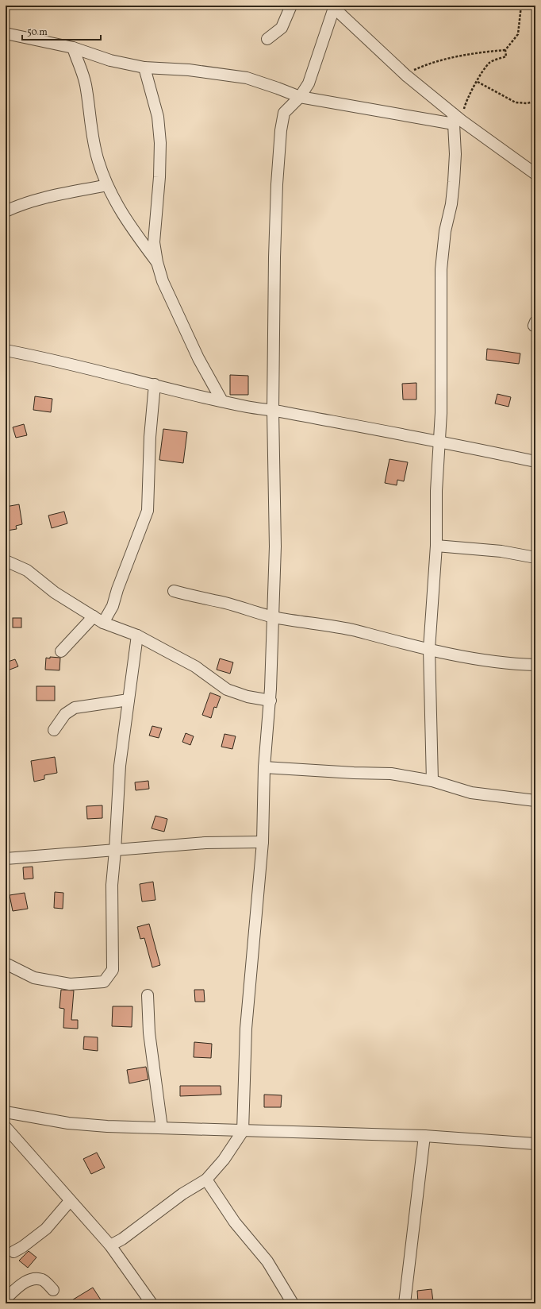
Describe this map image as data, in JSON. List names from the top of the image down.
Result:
{
  "scale_bar": "50 m"
}
